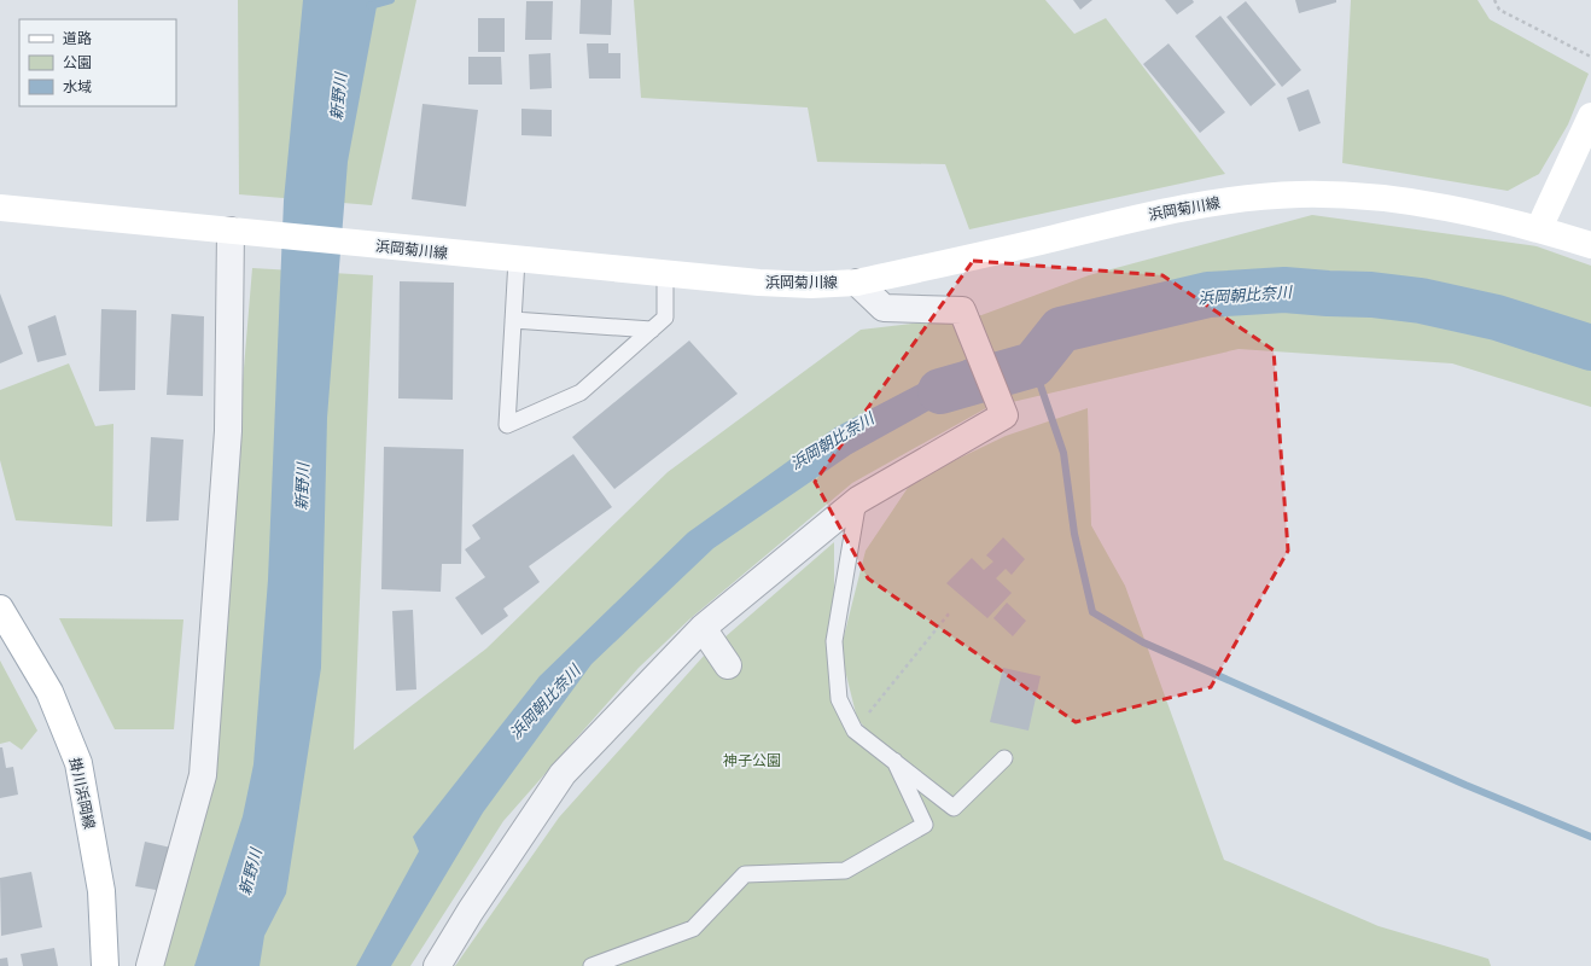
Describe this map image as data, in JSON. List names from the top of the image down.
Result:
{
  "streets": {
    "main road": ["浜岡菊川線", "掛川浜岡線"]
  },
  "water": ["新野川", "浜岡朝比奈川"],
  "parks": ["神子公園"],
  "legend": ["道路", "公園", "水域"]
}
